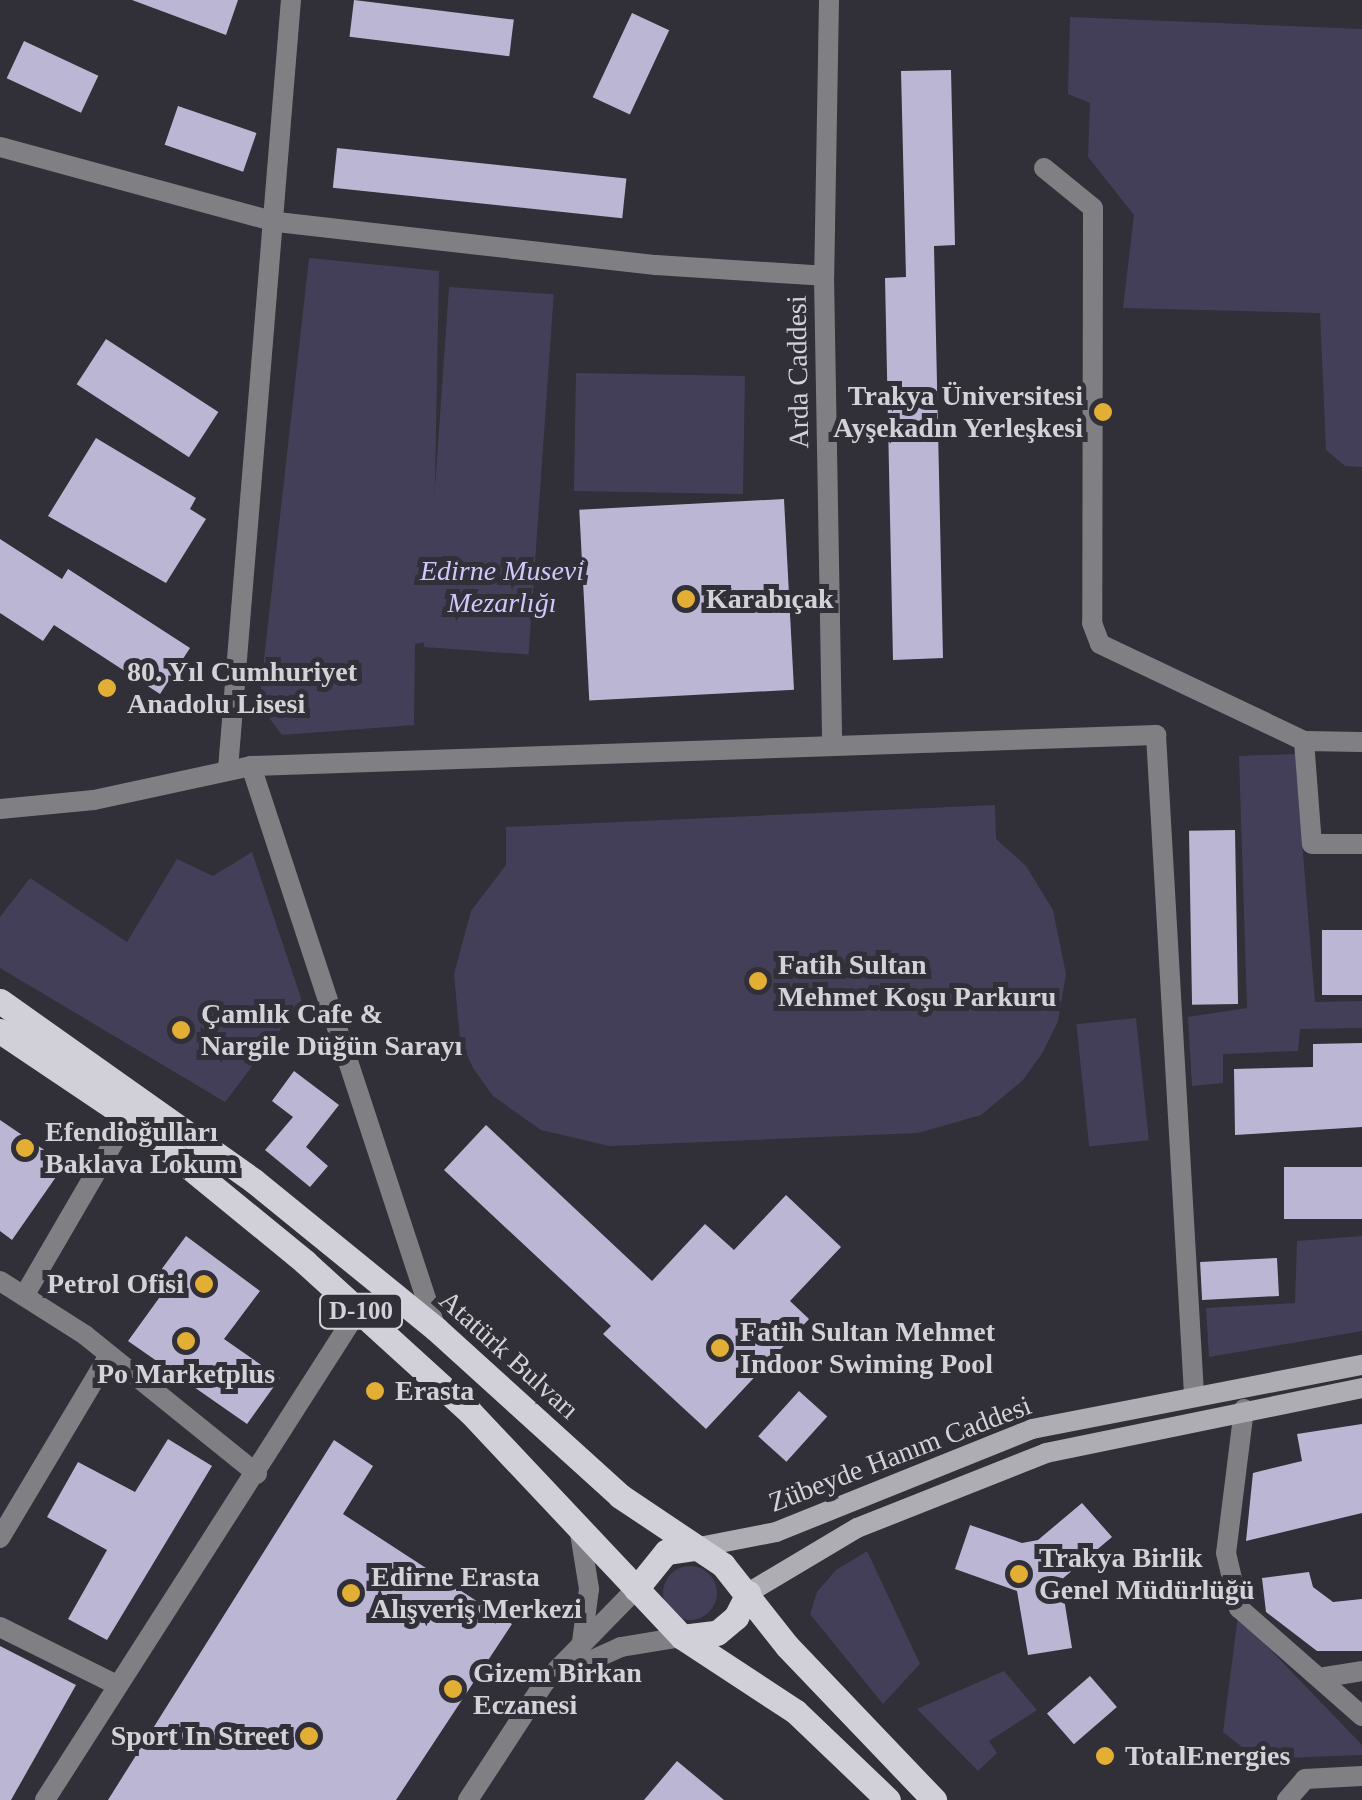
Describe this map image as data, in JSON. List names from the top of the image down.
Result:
{
  "streets": {
    "main road": ["D-100", "Atatürk Bulvarı", "Zübeyde Hanım Caddesi"],
    "street": ["Arda Caddesi"]
  },
  "crossings": [
    ["D-100", "Atatürk Bulvarı"],
    ["D-100", "Zübeyde Hanım Caddesi"],
    ["Atatürk Bulvarı", "Zübeyde Hanım Caddesi"]
  ],
  "parks": ["Edirne Musevi Mezarlığı"],
  "places": [
    "Trakya Üniversitesi Ayşekadın Yerleşkesi",
    "Karabıçak",
    "80. Yıl Cumhuriyet Anadolu Lisesi",
    "Fatih Sultan Mehmet Koşu Parkuru",
    "Çamlık Cafe & Nargile Düğün Sarayı",
    "Efendioğulları Baklava Lokum",
    "Petrol Ofisi",
    "Po Marketplus",
    "Fatih Sultan Mehmet Indoor Swiming Pool",
    "Erasta",
    "Trakya Birlik Genel Müdürlüğü",
    "Edirne Erasta Alışveriş Merkezi",
    "Gizem Birkan Eczanesi",
    "Sport In Street",
    "TotalEnergies"
  ]
}
